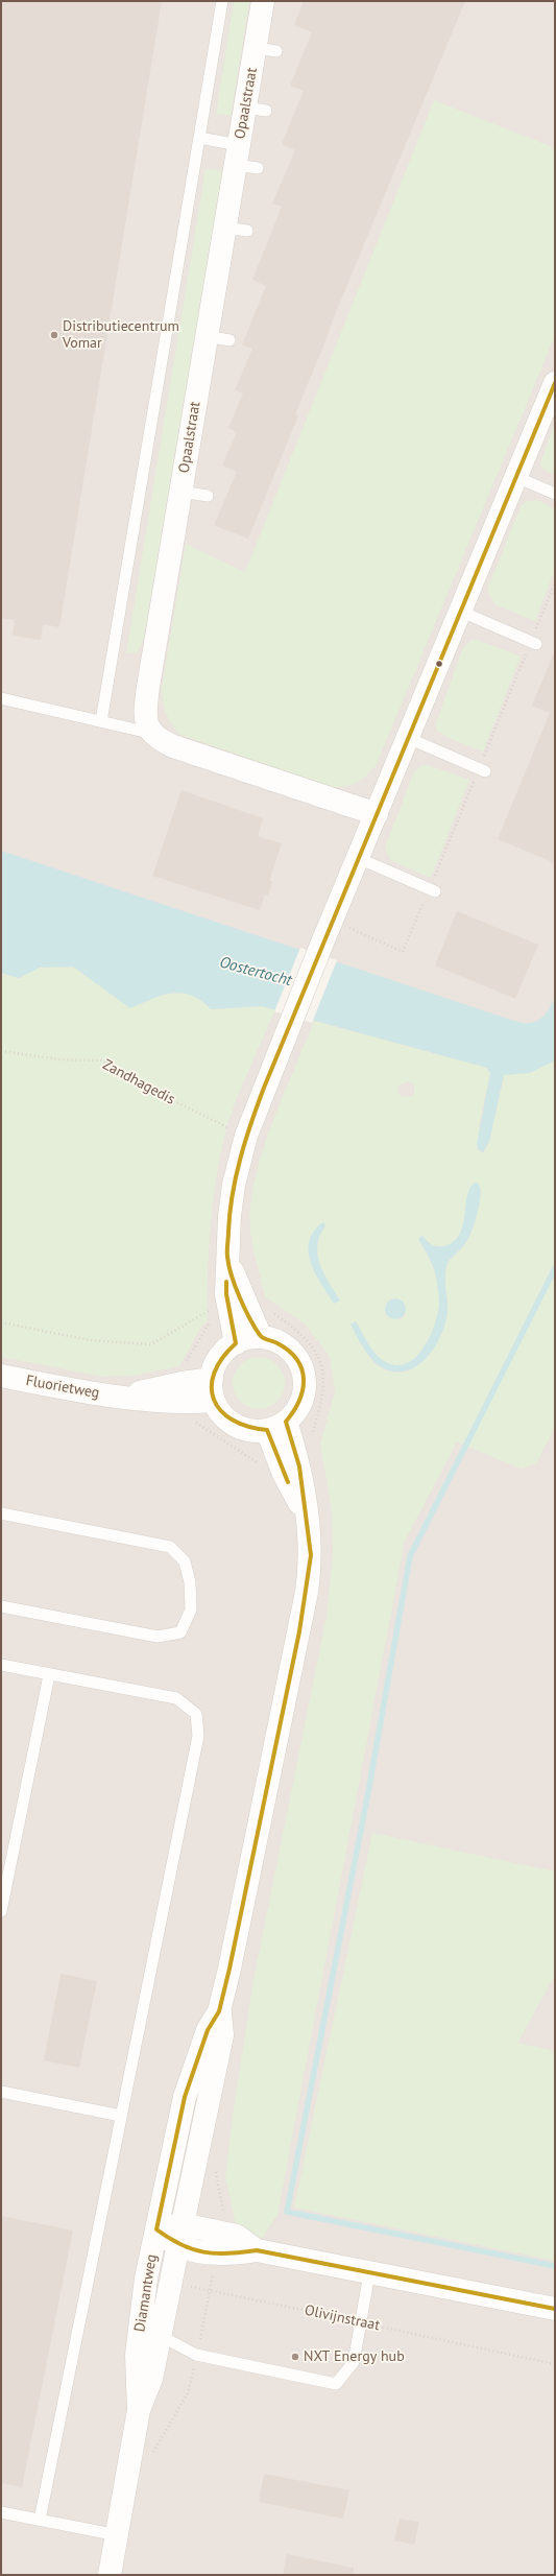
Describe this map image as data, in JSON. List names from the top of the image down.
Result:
{
  "streets": {
    "street": ["Opaalstraat", "Fluorietweg", "Diamantweg"],
    "path": ["Zandhagedis", "Olivijnstraat"]
  },
  "crossings": [
    ["Fluorietweg", "Diamantweg"],
    ["Diamantweg", "Olivijnstraat"]
  ],
  "water": ["Oostertocht"],
  "places": ["Distributiecentrum Vomar", "NXT Energy hub"]
}
